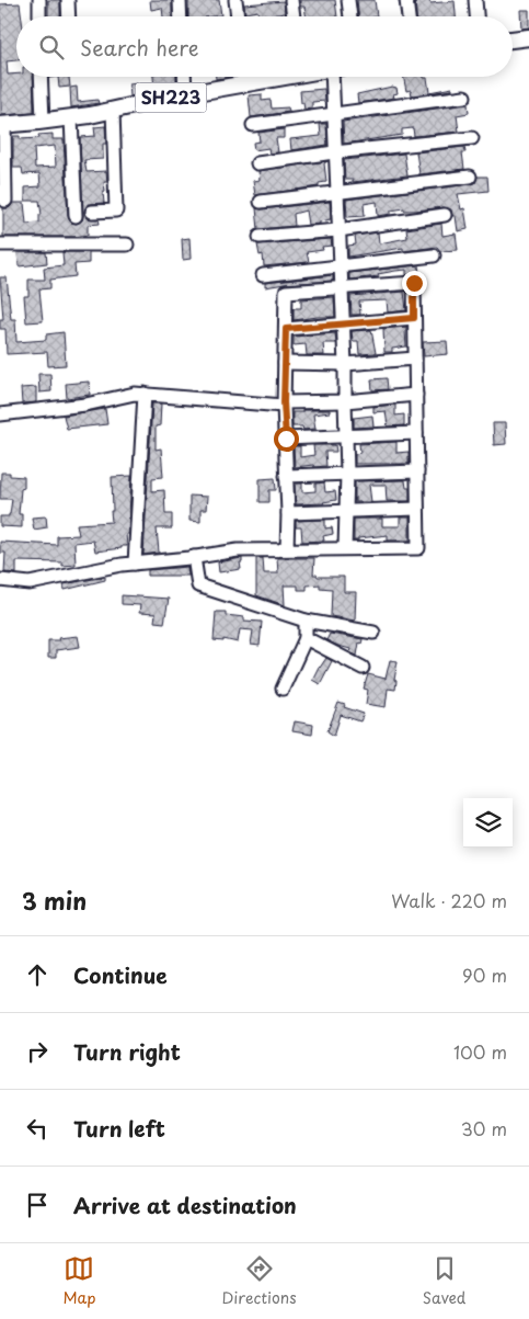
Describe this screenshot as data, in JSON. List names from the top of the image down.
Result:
{
  "streets": {
    "main road": ["SH223"]
  },
  "page": {
    "search": "Search here",
    "heading": ["3 min", "Walk · 220 m"],
    "list": [
      ["Continue", "90 m"],
      ["Turn right", "100 m"],
      ["Turn left", "30 m"],
      "Arrive at destination"
    ],
    "nav": ["Map", "Directions", "Saved"]
  }
}
